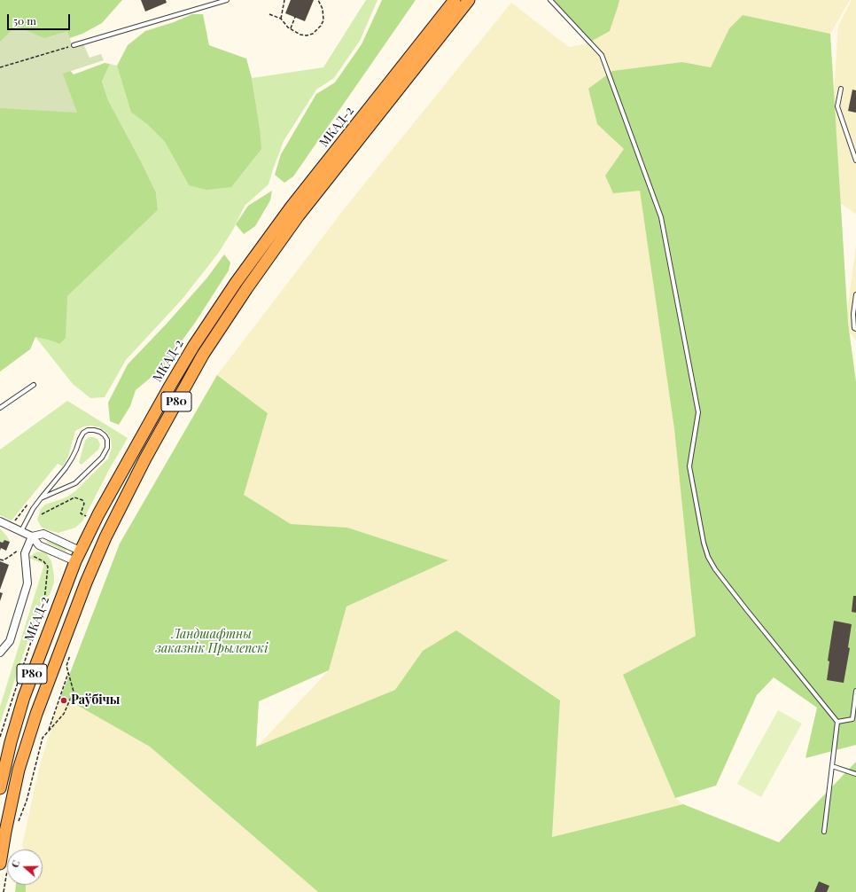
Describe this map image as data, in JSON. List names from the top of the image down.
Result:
{
  "streets": {
    "highway": ["МКАД-2", "Р80"]
  },
  "parks": ["Ландшафтны заказнік Прылепскі"],
  "places": ["Раўбічы"],
  "scale_bar": "50 m",
  "north": "left"
}
